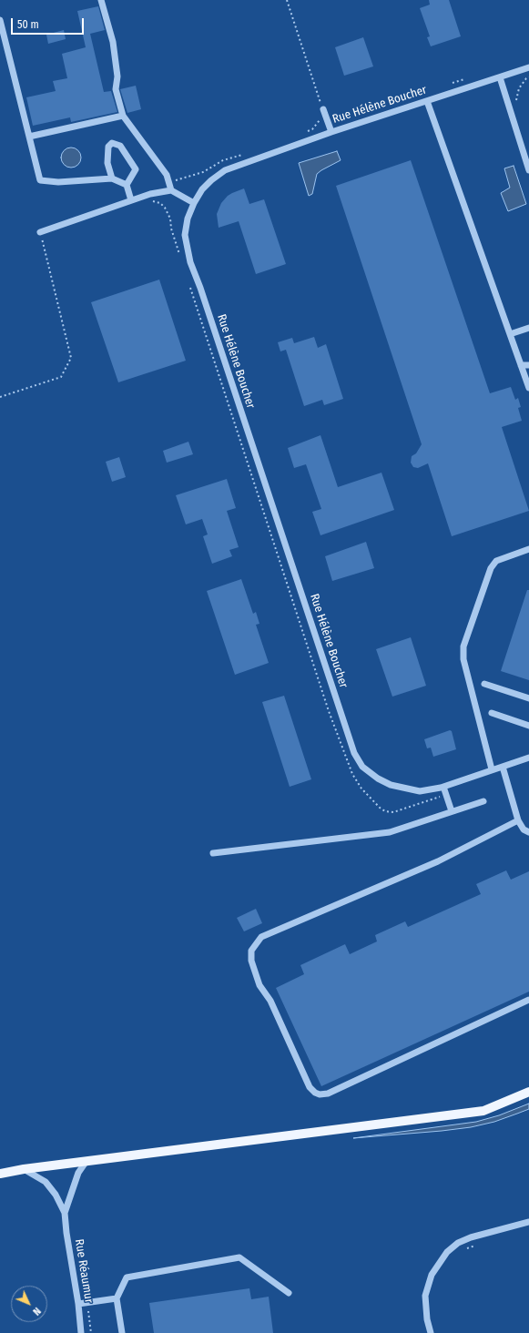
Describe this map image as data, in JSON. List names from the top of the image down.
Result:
{
  "streets": {
    "street": ["Rue Hélène Boucher", "Rue Réaumur"]
  },
  "scale_bar": "50 m",
  "north": "bottom right"
}
